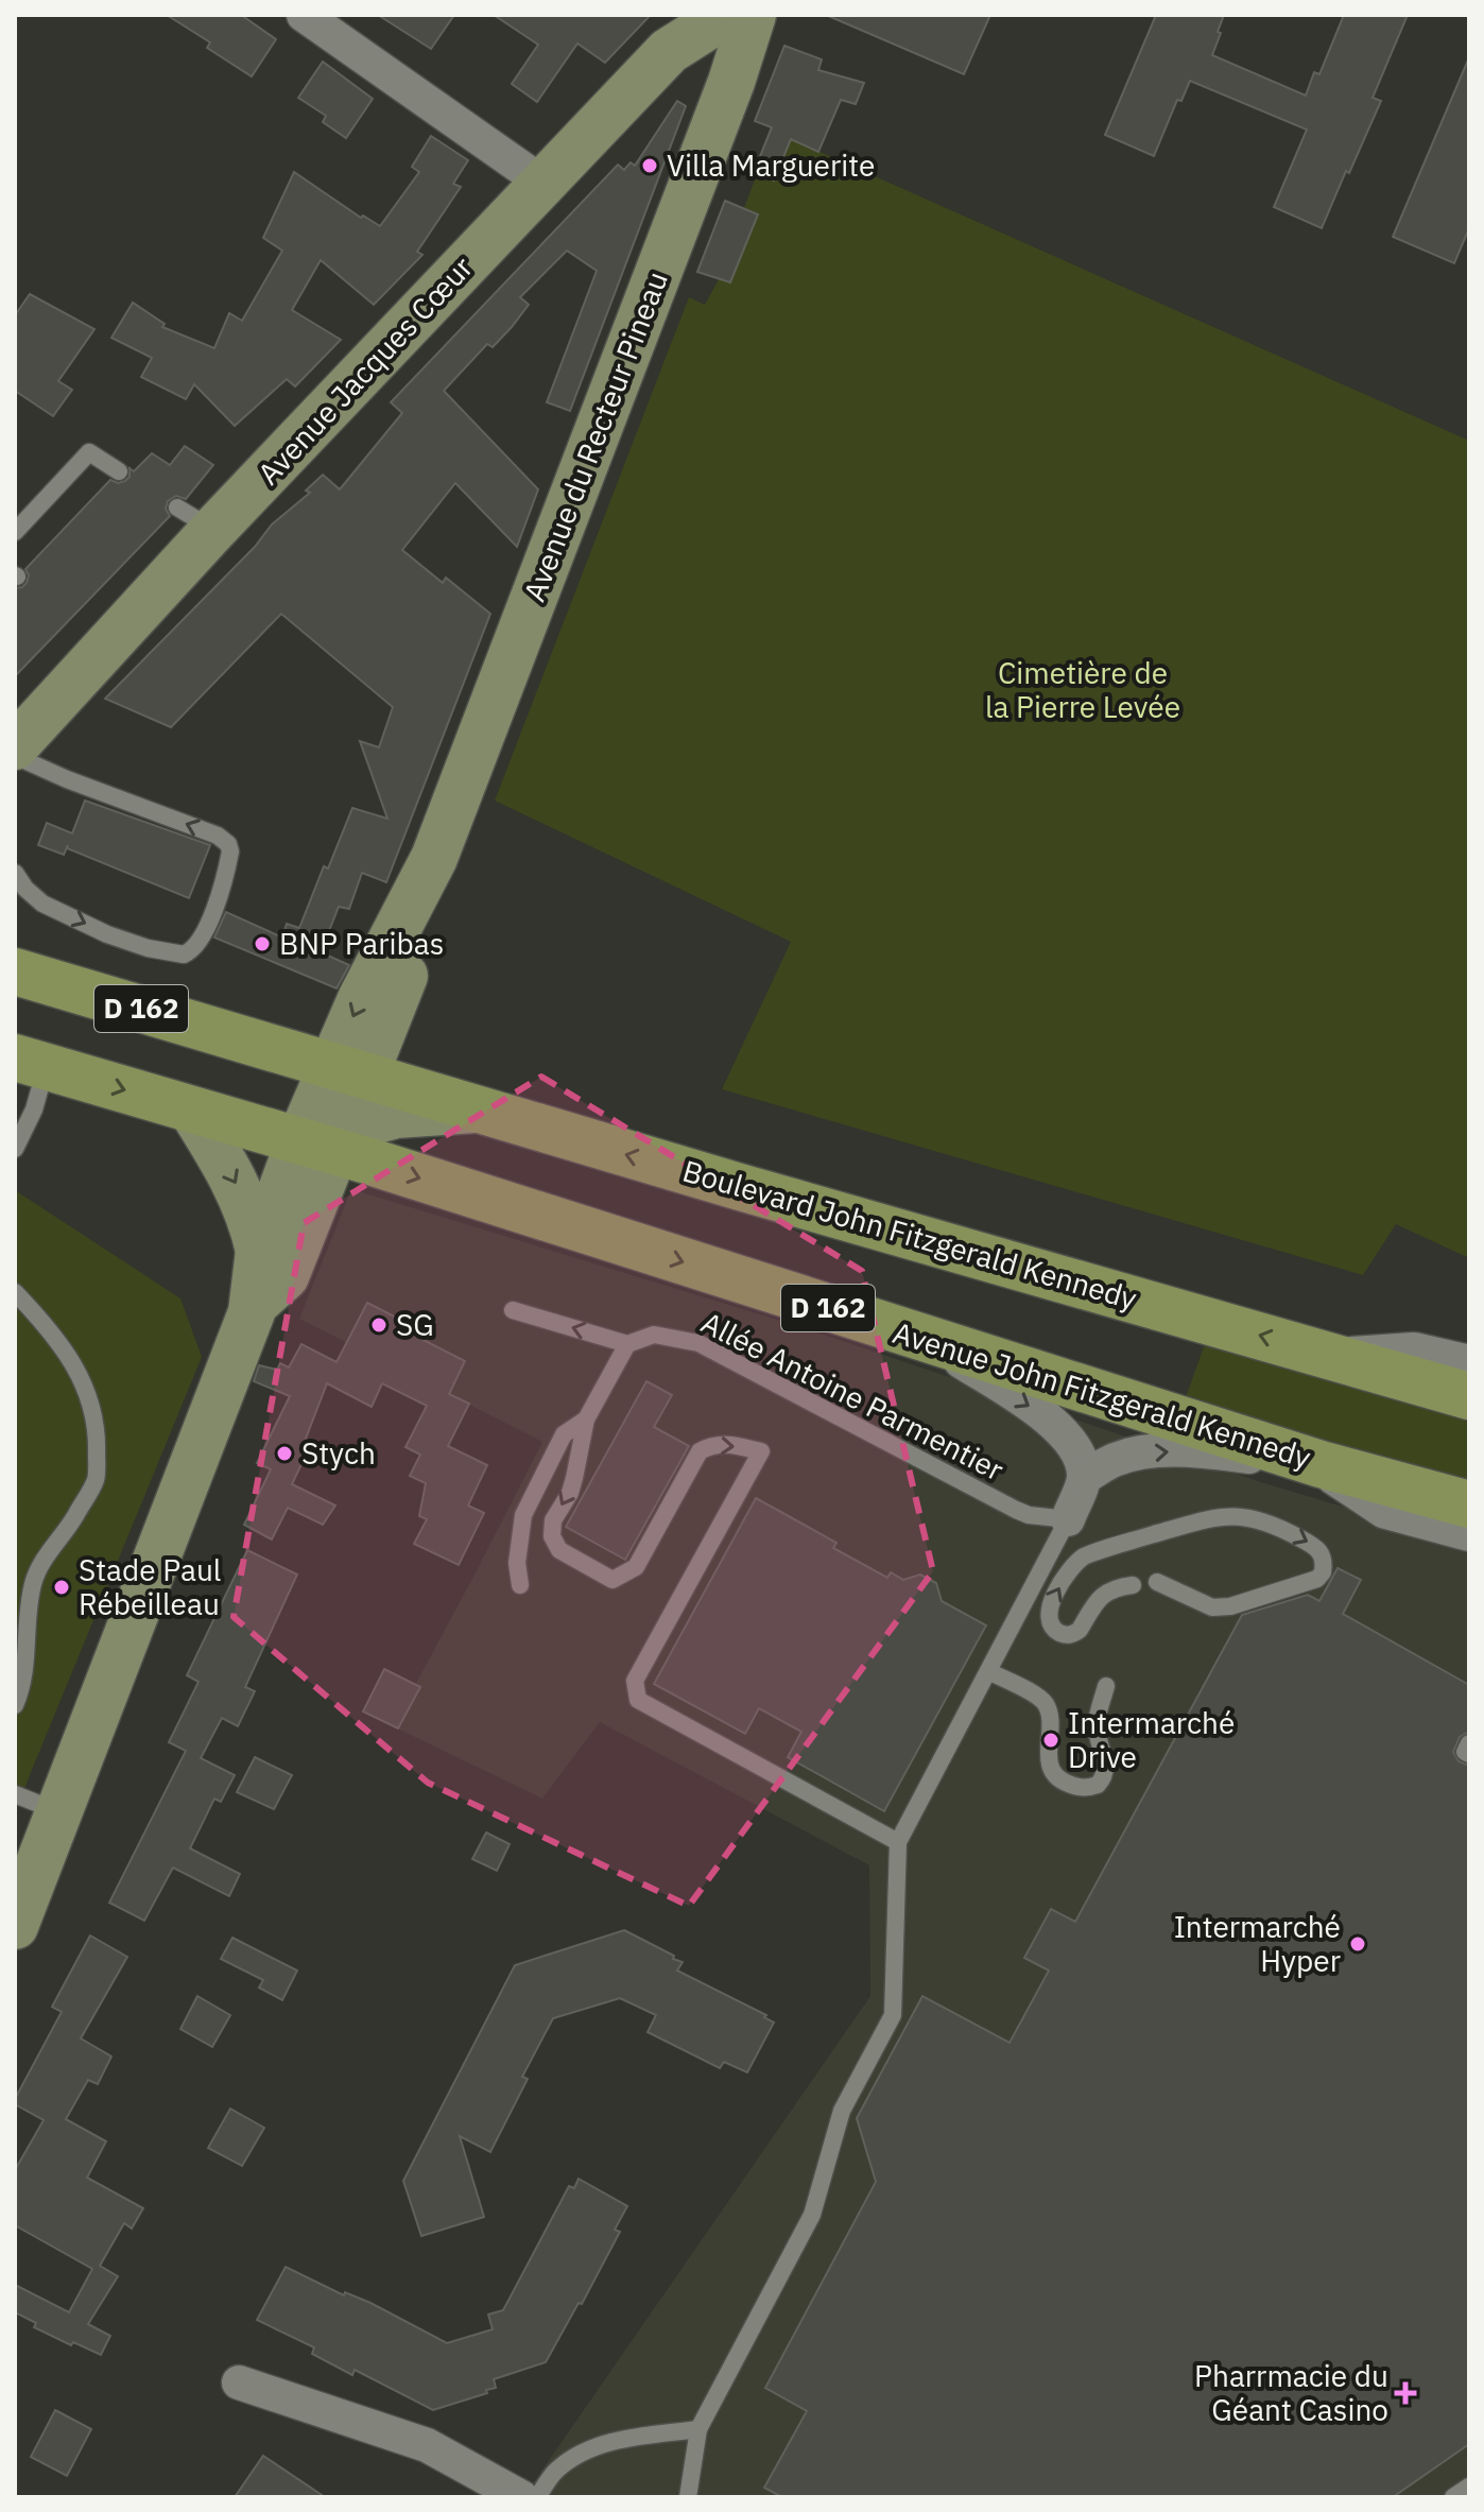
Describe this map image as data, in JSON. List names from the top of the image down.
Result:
{
  "streets": {
    "main road": [
      "Avenue Jacques Cœur",
      "Avenue du Recteur Pineau",
      "D 162",
      "Boulevard John Fitzgerald Kennedy",
      "Avenue John Fitzgerald Kennedy"
    ],
    "lane": ["Allée Antoine Parmentier"]
  },
  "crossings": [
    ["Avenue du Recteur Pineau", "D 162"],
    ["Avenue du Recteur Pineau", "Avenue John Fitzgerald Kennedy"],
    ["D 162", "Boulevard John Fitzgerald Kennedy"],
    ["D 162", "Avenue John Fitzgerald Kennedy"]
  ],
  "one_way": ["Boulevard John Fitzgerald Kennedy", "Avenue John Fitzgerald Kennedy"],
  "parks": ["Cimetière de la Pierre Levée"],
  "places": {
    "other": [
      "Villa Marguerite",
      "BNP Paribas",
      "SG",
      "Stych",
      "Stade Paul Rébeilleau",
      "Intermarché Drive",
      "Intermarché Hyper"
    ],
    "health": ["Pharrmacie du Géant Casino"]
  }
}
